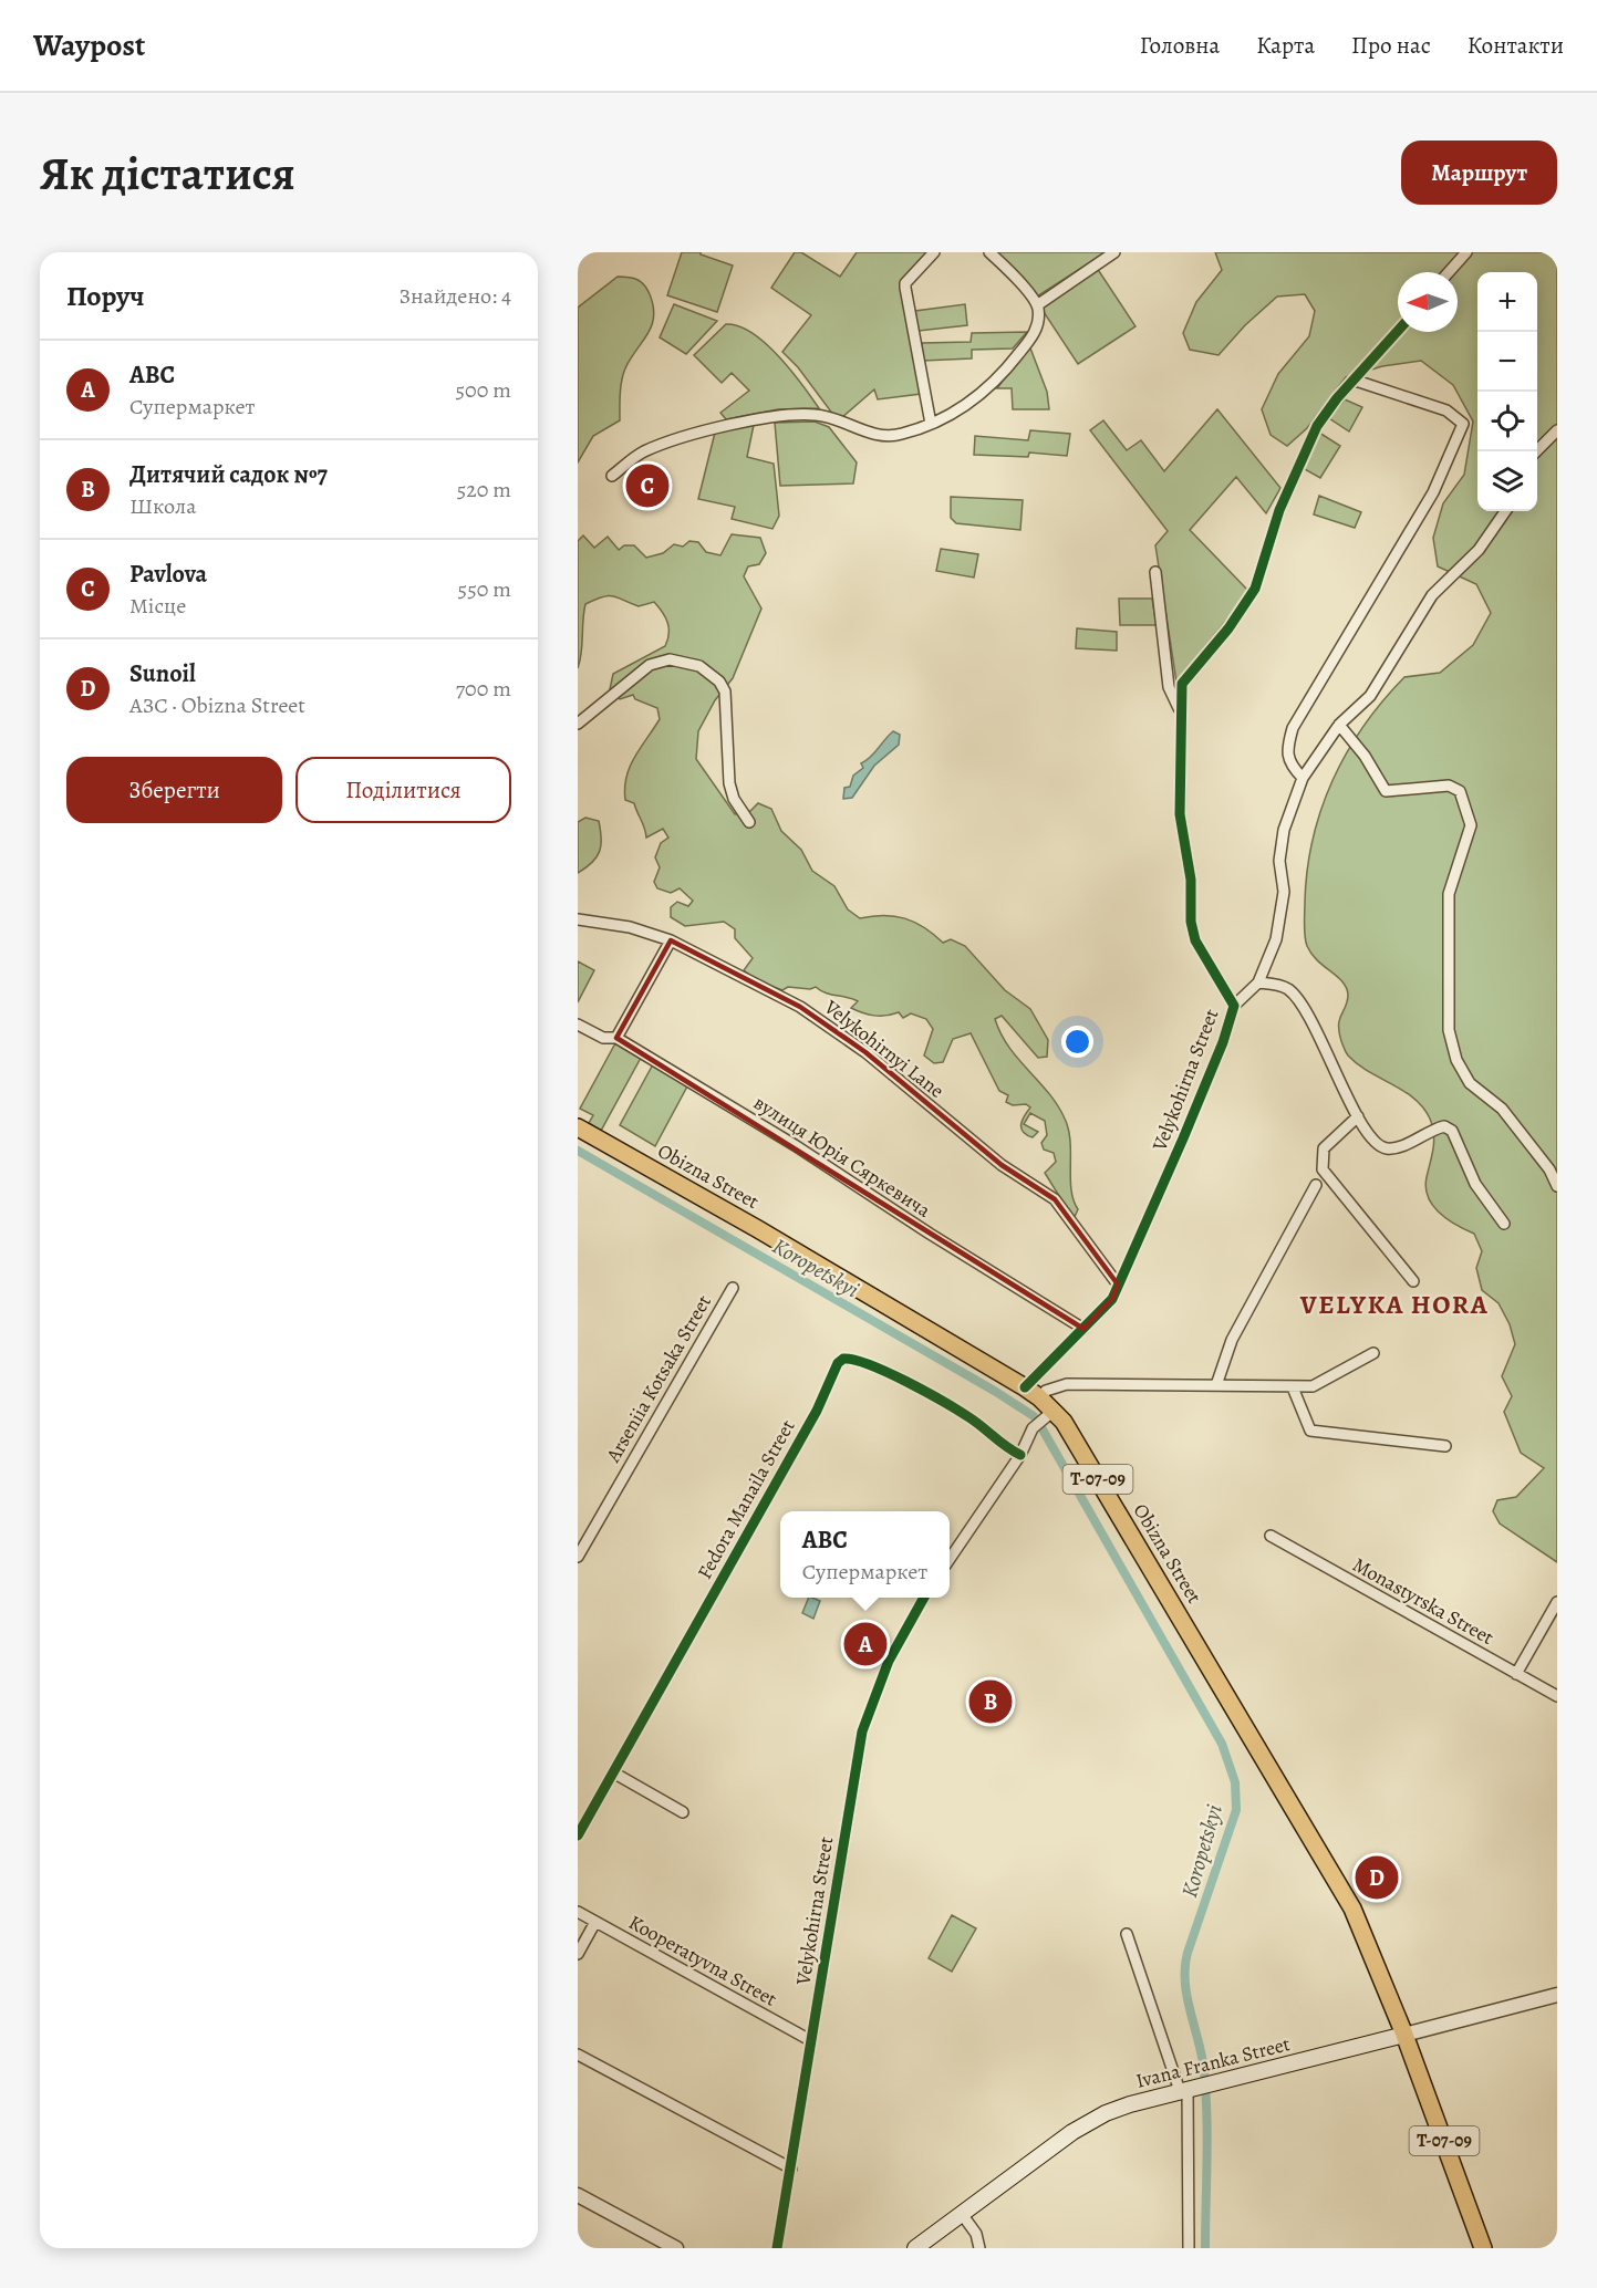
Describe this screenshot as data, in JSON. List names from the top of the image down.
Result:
{
  "streets": {
    "main road": ["Obizna Street", "Т-07-09", "Ivana Franka Street"],
    "street": [
      "Velykohirnyi Lane",
      "Velykohirna Street",
      "вулиця Юрія Сяркевича",
      "Arseniia Kotsaka Street",
      "Fedora Manaila Street",
      "Monastyrska Street",
      "Kooperatyvna Street"
    ]
  },
  "crossings": [
    ["Velykohirnyi Lane", "Velykohirna Street"],
    ["Velykohirna Street", "вулиця Юрія Сяркевича"],
    ["Velykohirna Street", "Obizna Street"],
    ["Velykohirna Street", "Kooperatyvna Street"],
    ["Obizna Street", "Т-07-09"],
    ["Obizna Street", "Ivana Franka Street"],
    ["Т-07-09", "Ivana Franka Street"]
  ],
  "districts": ["VELYKA HORA"],
  "water": ["Koropetskyi"],
  "north": "left",
  "page": {
    "header": "Waypost",
    "nav": [
      "Головна",
      "Карта",
      "Про нас",
      "Контакти"
    ],
    "buttons": [
      "Маршрут",
      ["Зберегти", "Поділитися"]
    ],
    "title": "Як дістатися",
    "heading": ["Поруч", "Знайдено: 4"],
    "map_buttons": ["+", "−"],
    "list": [
      {
        "mark": "A",
        "name": "АВС",
        "note": "Супермаркет",
        "value": "500 m"
      },
      {
        "mark": "B",
        "name": "Дитячий садок №7",
        "note": "Школа",
        "value": "520 m"
      },
      {
        "mark": "C",
        "name": "Pavlova",
        "note": "Місце",
        "value": "550 m"
      },
      {
        "mark": "D",
        "name": "Sunoil",
        "note": "АЗС · Obizna Street",
        "value": "700 m"
      }
    ],
    "pins": [
      "C",
      "A",
      "B",
      "D"
    ],
    "popup": ["АВС", "Супермаркет"]
  }
}
